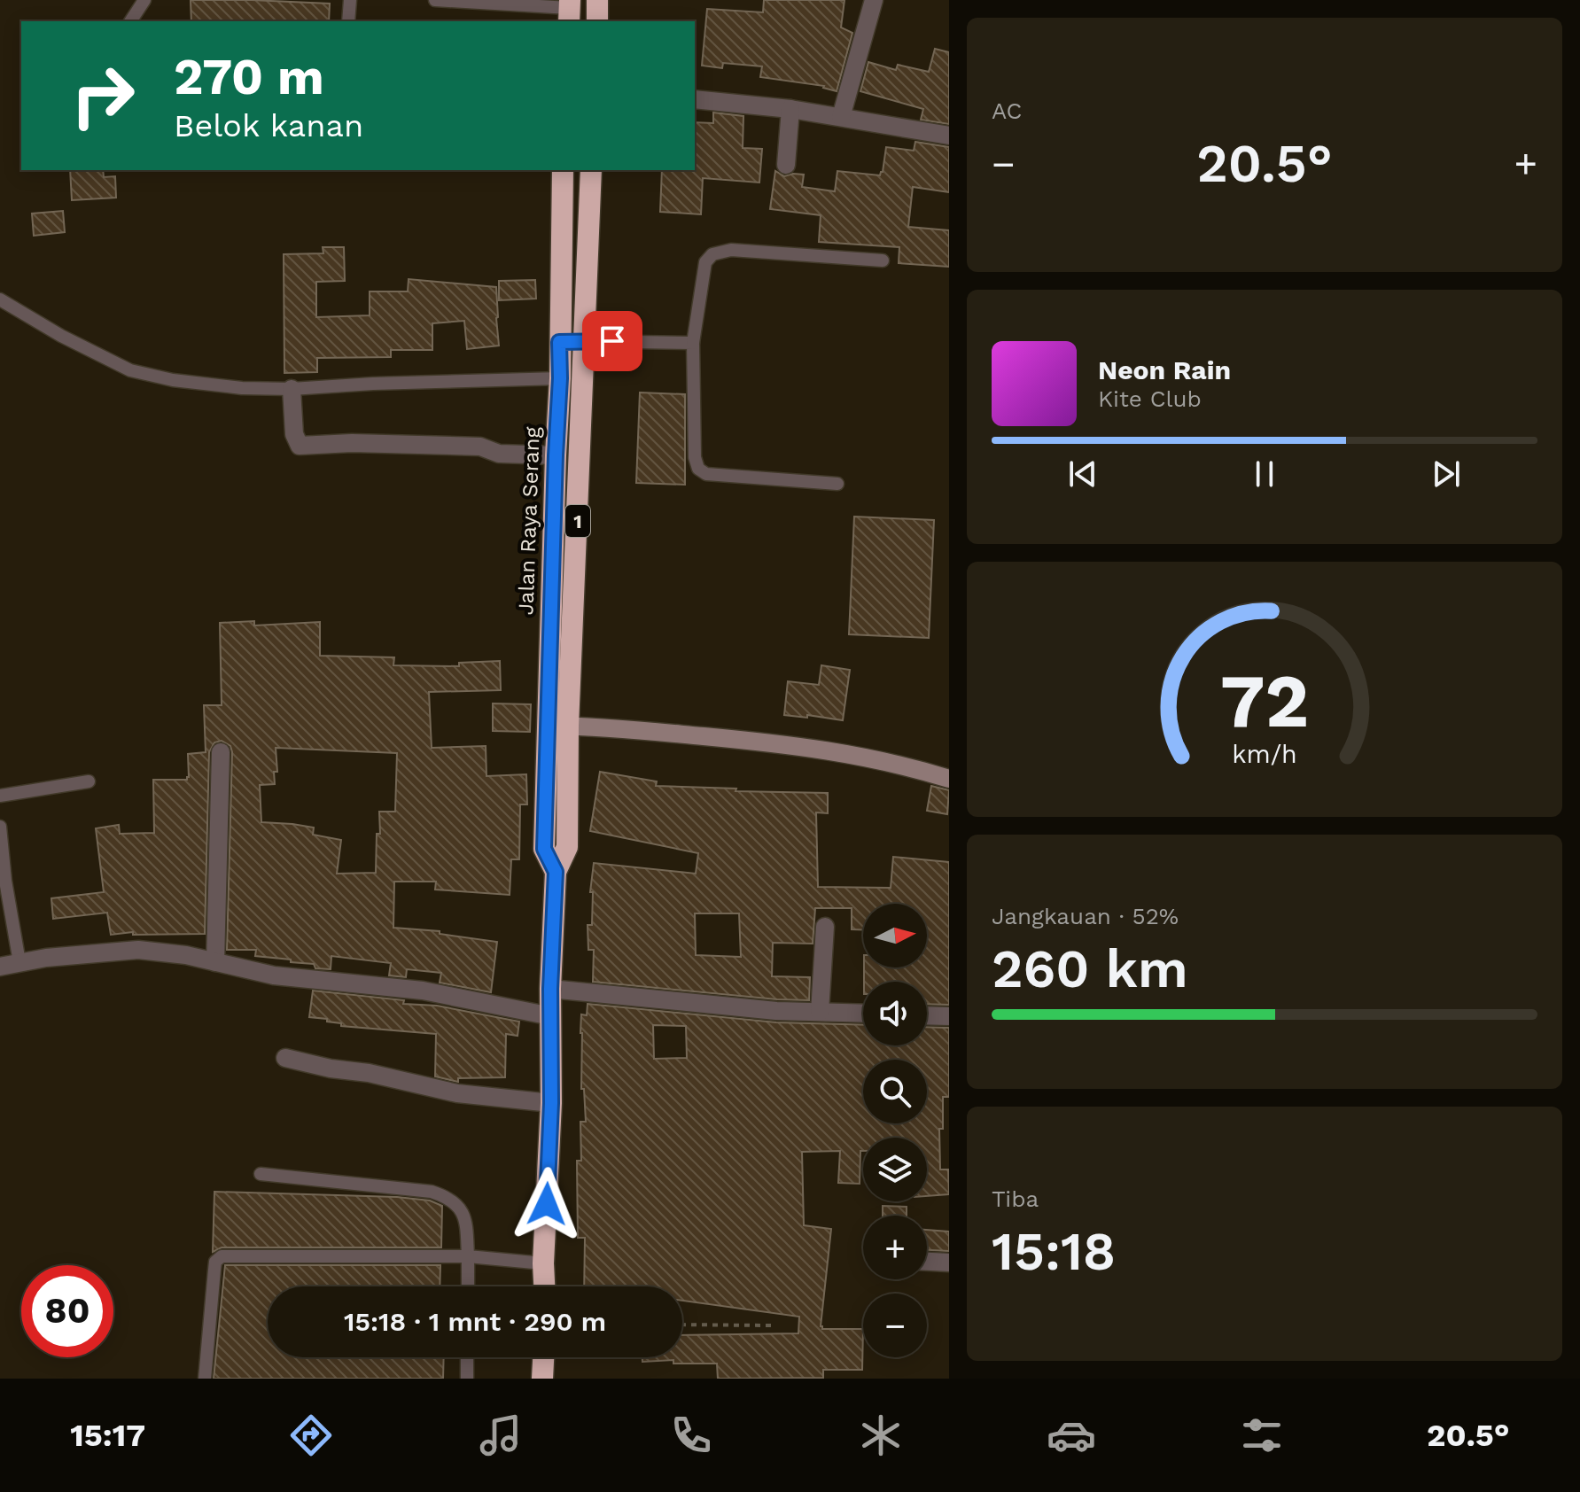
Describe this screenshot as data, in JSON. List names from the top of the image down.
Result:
{
  "streets": {
    "highway": ["Jalan Raya Serang", "1"]
  },
  "north": "right",
  "page": {
    "tile": [
      "AC",
      ["Jangkauan · 52%", "260 km"],
      ["Tiba", "15:18"]
    ],
    "turn": ["270 m", "Belok kanan"],
    "heat": ["−", "20.5°", "+"],
    "song": ["Neon Rain", "Kite Club"],
    "map_buttons": ["+", "−"],
    "limit": "80",
    "trip": "15:18 · 1 mnt · 290 m",
    "tabs": ["15:17", "20.5°"],
    "gauge": ["72", "km/h"]
  }
}
